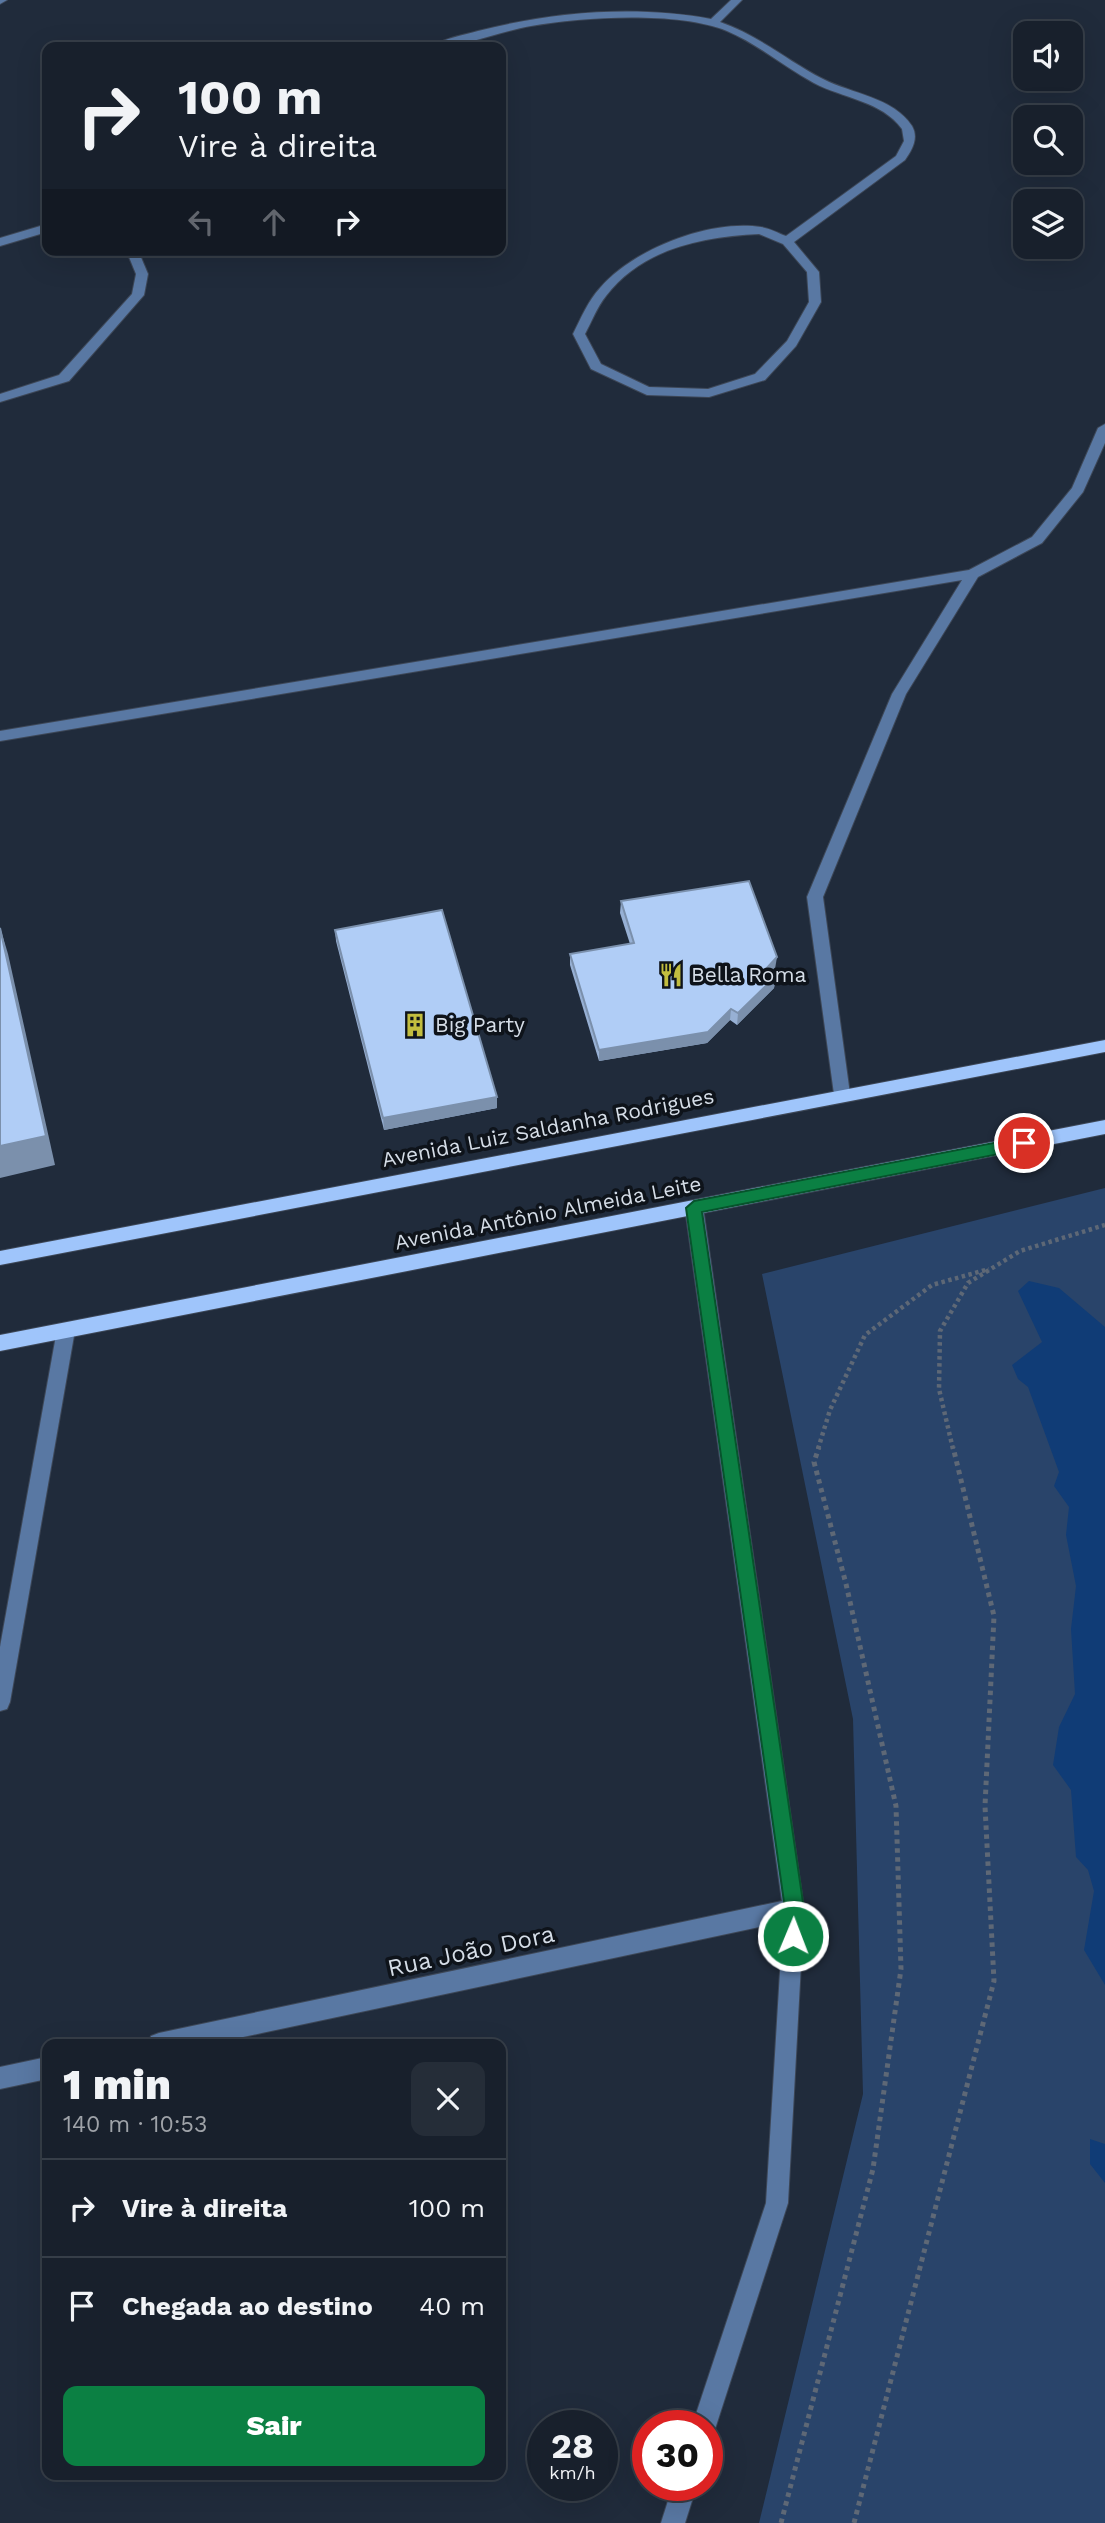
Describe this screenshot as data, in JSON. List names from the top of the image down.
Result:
{
  "streets": {
    "main road": ["Avenida Luiz Saldanha Rodrigues", "Avenida Antônio Almeida Leite"],
    "street": ["Rua João Dora"]
  },
  "places": {
    "restaurant": ["Bella Roma"],
    "building": ["Big Party"]
  },
  "page": {
    "turn": ["100 m", "Vire à direita"],
    "heading": ["1 min", "140 m · 10:53"],
    "list": [
      {
        "name": "Vire à direita",
        "value": "100 m"
      },
      {
        "name": "Chegada ao destino",
        "value": "40 m"
      }
    ],
    "buttons": "Sair",
    "speed": "28 km/h",
    "limit": "30"
  }
}
